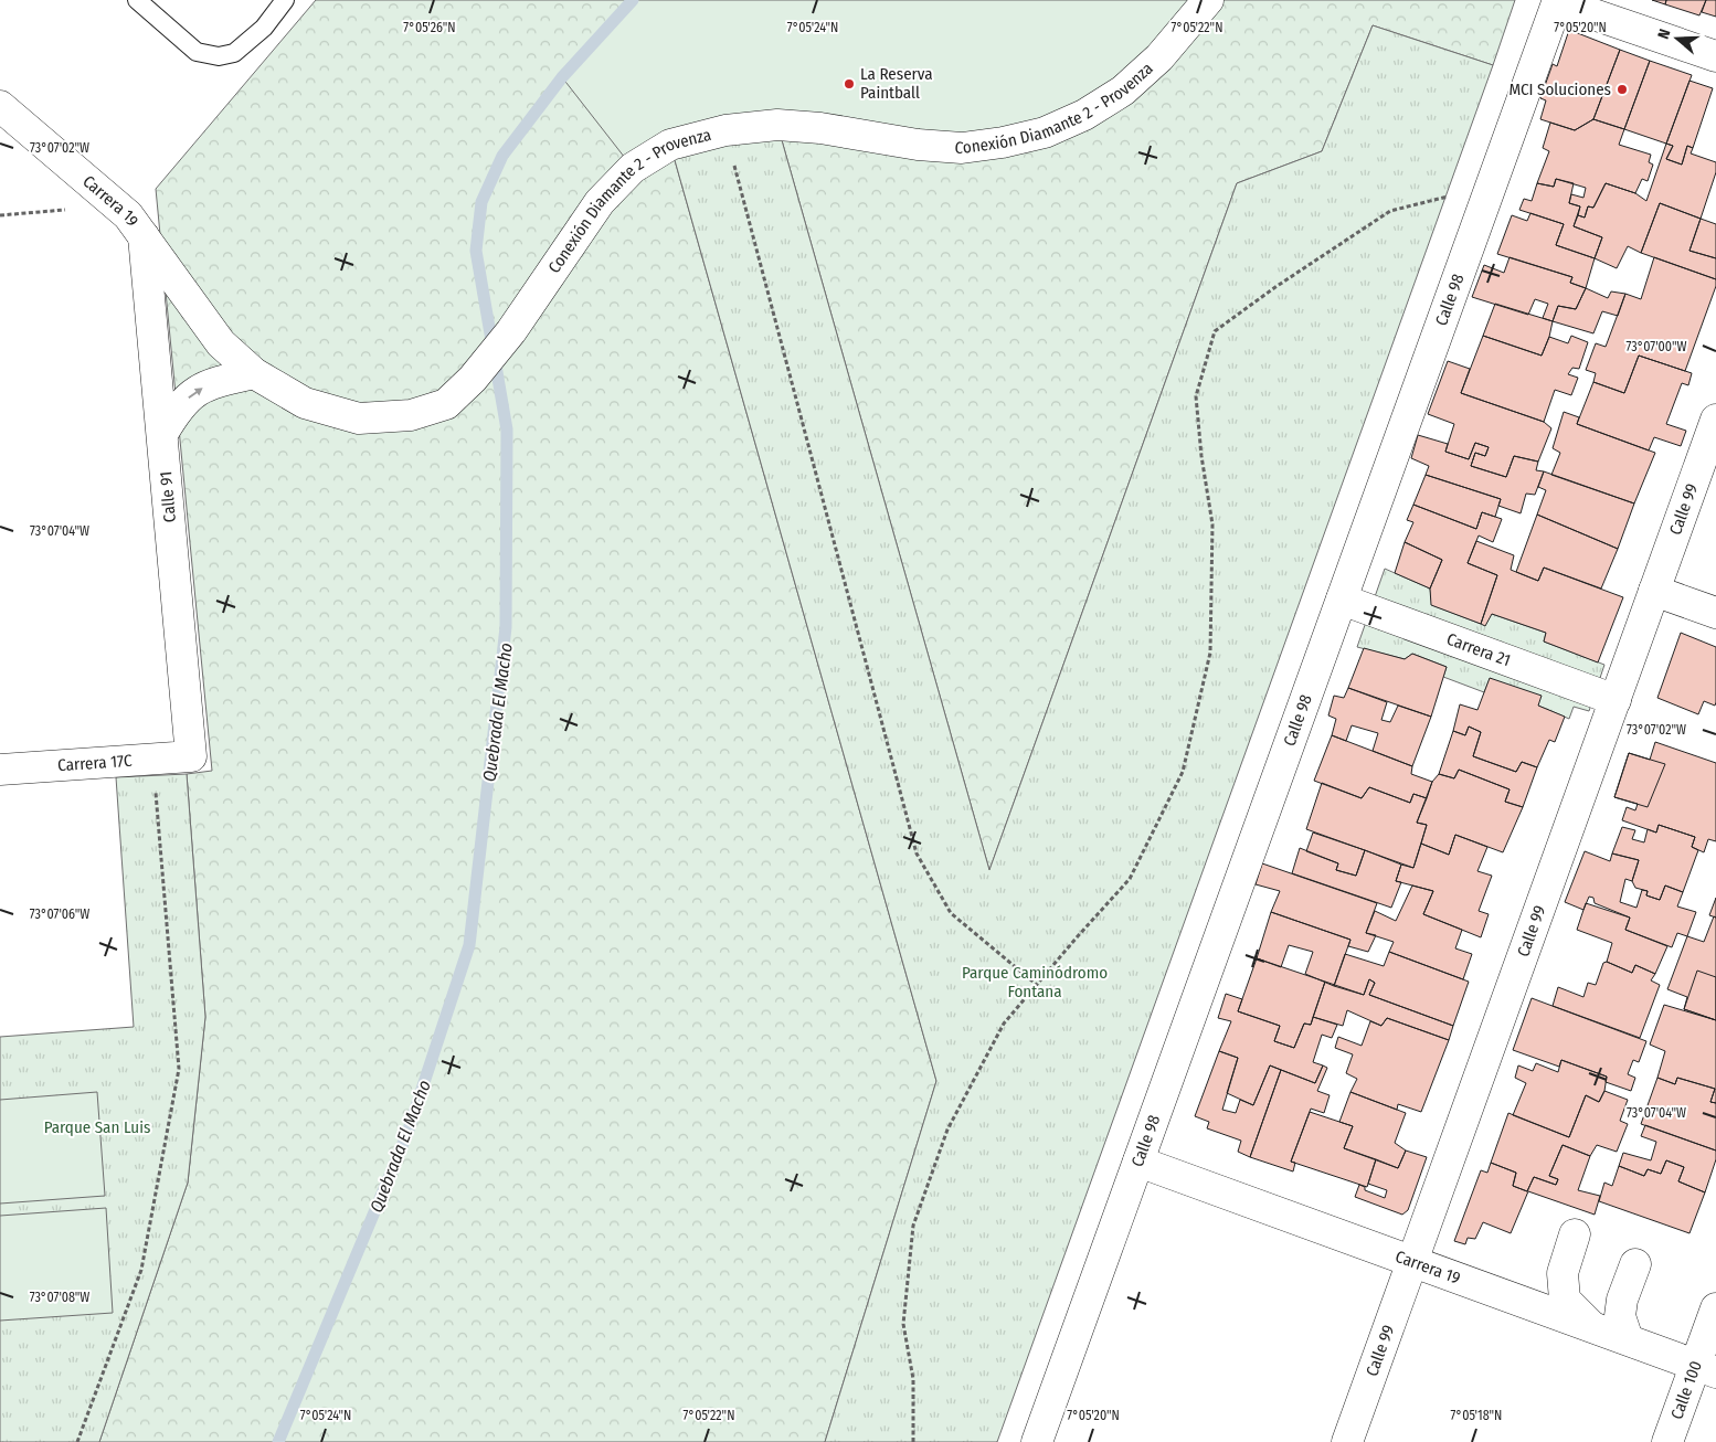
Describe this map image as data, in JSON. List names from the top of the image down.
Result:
{
  "streets": {
    "street": [
      "Conexión Diamante 2 - Provenza",
      "Carrera 19",
      "Calle 98",
      "Calle 91",
      "Calle 99",
      "Carrera 21",
      "Carrera 17C",
      "Calle 100"
    ]
  },
  "crossings": [
    ["Conexión Diamante 2 - Provenza", "Carrera 19"],
    ["Conexión Diamante 2 - Provenza", "Calle 91"],
    ["Carrera 19", "Calle 98"],
    ["Carrera 19", "Calle 91"],
    ["Carrera 19", "Calle 99"],
    ["Carrera 19", "Calle 100"],
    ["Calle 98", "Carrera 21"],
    ["Calle 91", "Carrera 17C"],
    ["Calle 99", "Carrera 21"]
  ],
  "water": ["Quebrada El Macho"],
  "parks": ["Parque Caminódromo Fontana", "Parque San Luis"],
  "places": ["La Reserva Paintball", "MCI Soluciones"],
  "north": "left",
  "coordinates": [
    "7°05'26\"N",
    "7°05'24\"N",
    "7°05'22\"N",
    "7°05'20\"N",
    "73°07'02\"W",
    "73°07'00\"W",
    "73°07'04\"W",
    "73°07'06\"W",
    "73°07'08\"W",
    "7°05'18\"N"
  ]
}
